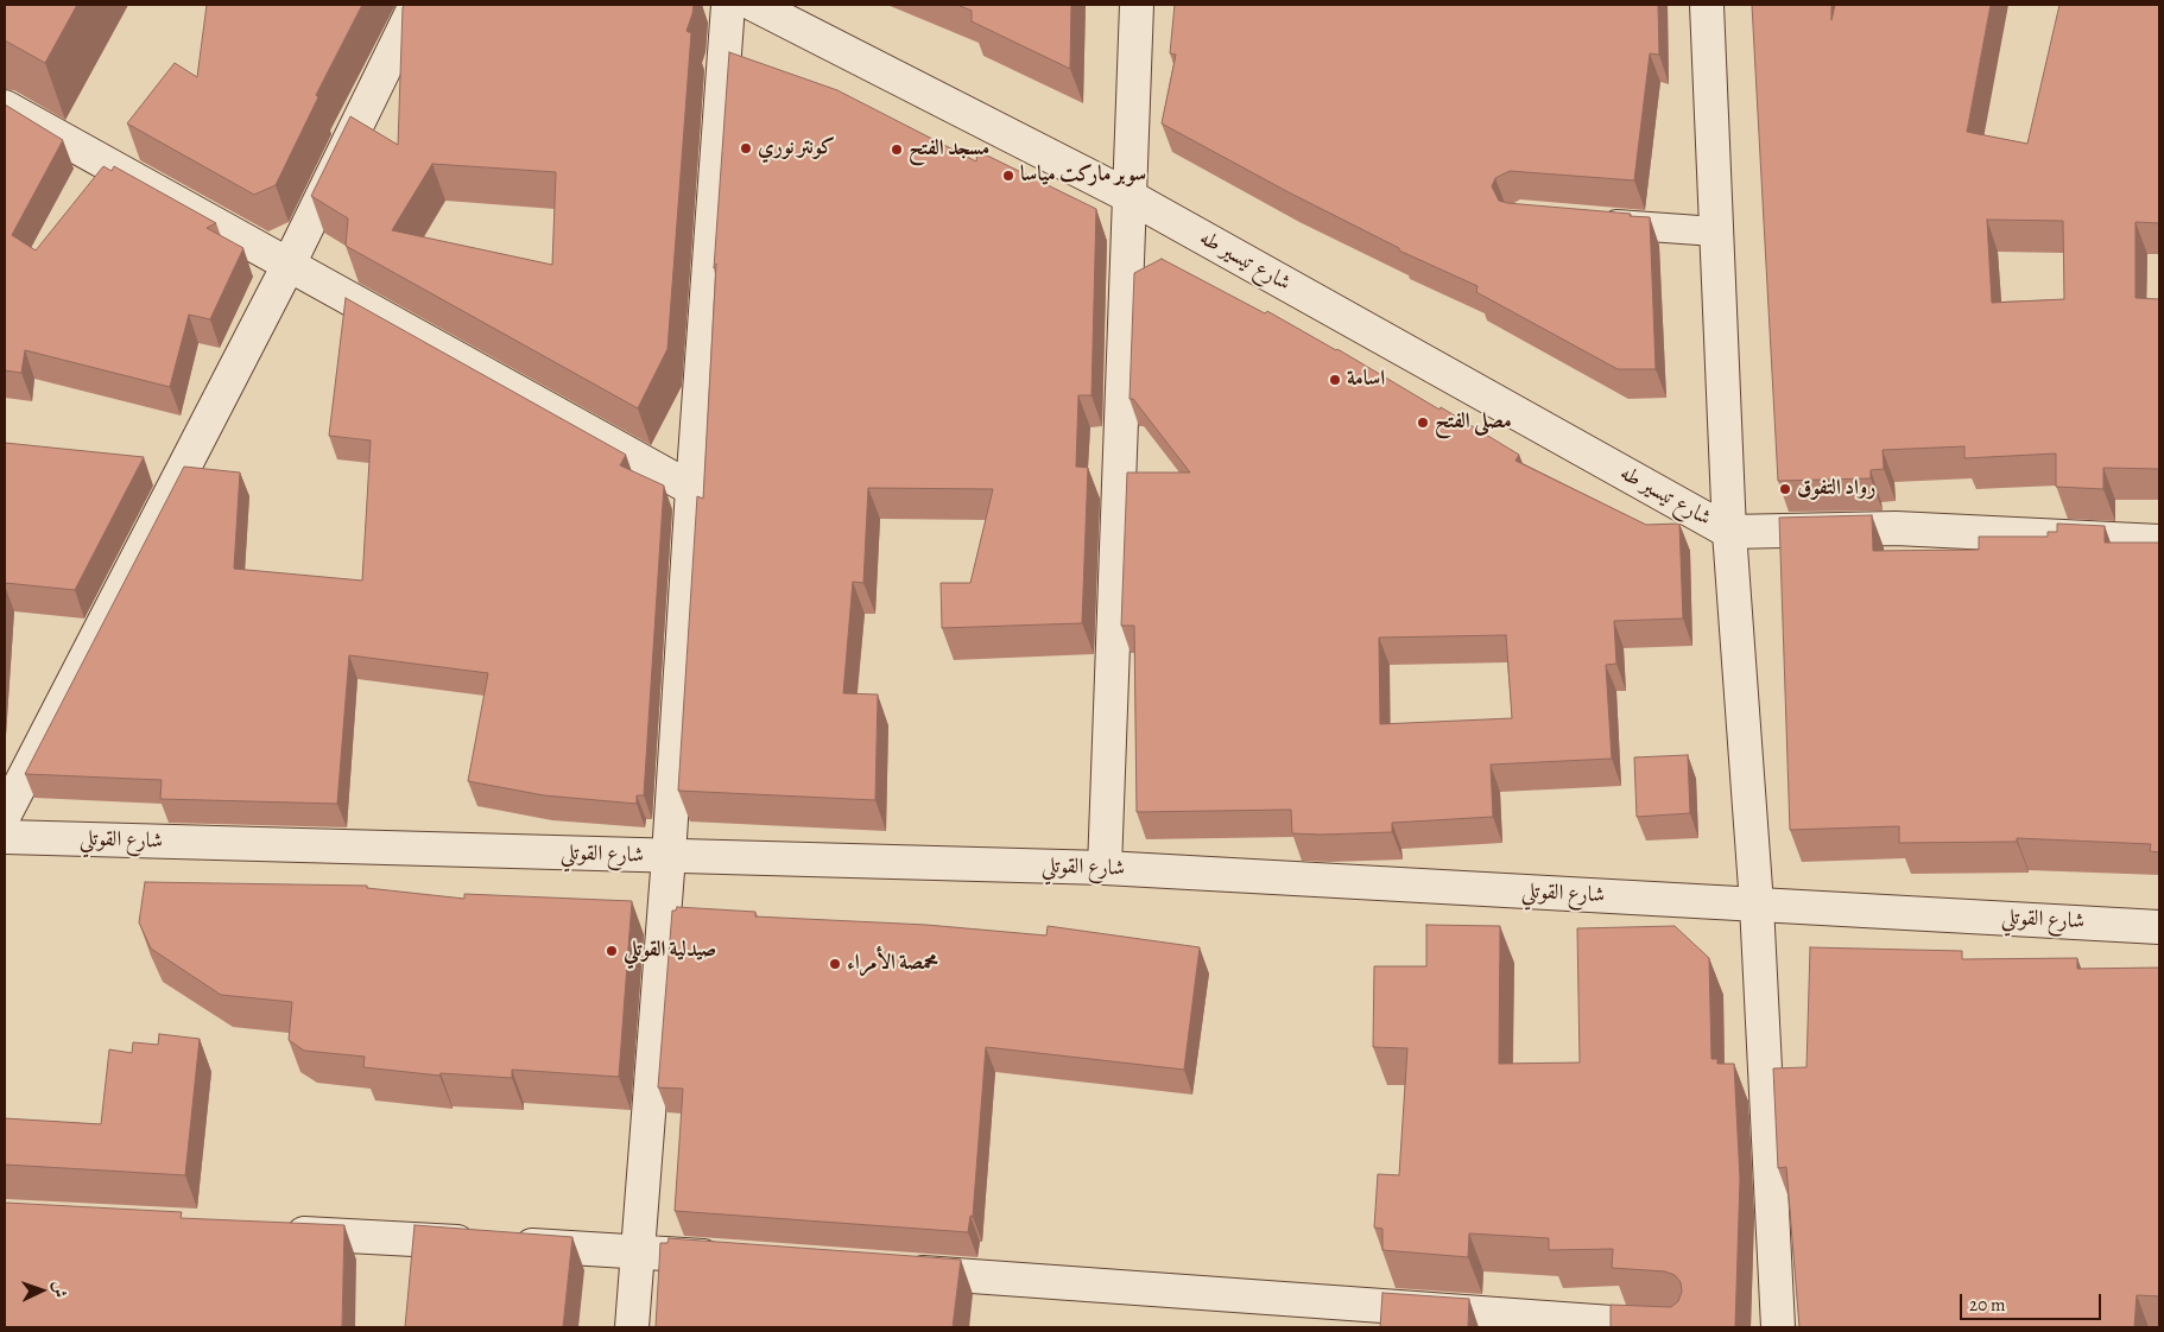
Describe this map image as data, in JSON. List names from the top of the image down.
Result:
{
  "streets": {
    "street": ["شارع تيسير طه", "شارع القوتلي"]
  },
  "places": [
    "كونتر نوري",
    "مسجد الفتح",
    "سوبر ماركت مياسا",
    "اسامة",
    "مصلى الفتح",
    "رواد التفوق",
    "صيدلية القوتلي",
    "محمصة الأمراء"
  ],
  "scale_bar": "20 m",
  "north": "right"
}
